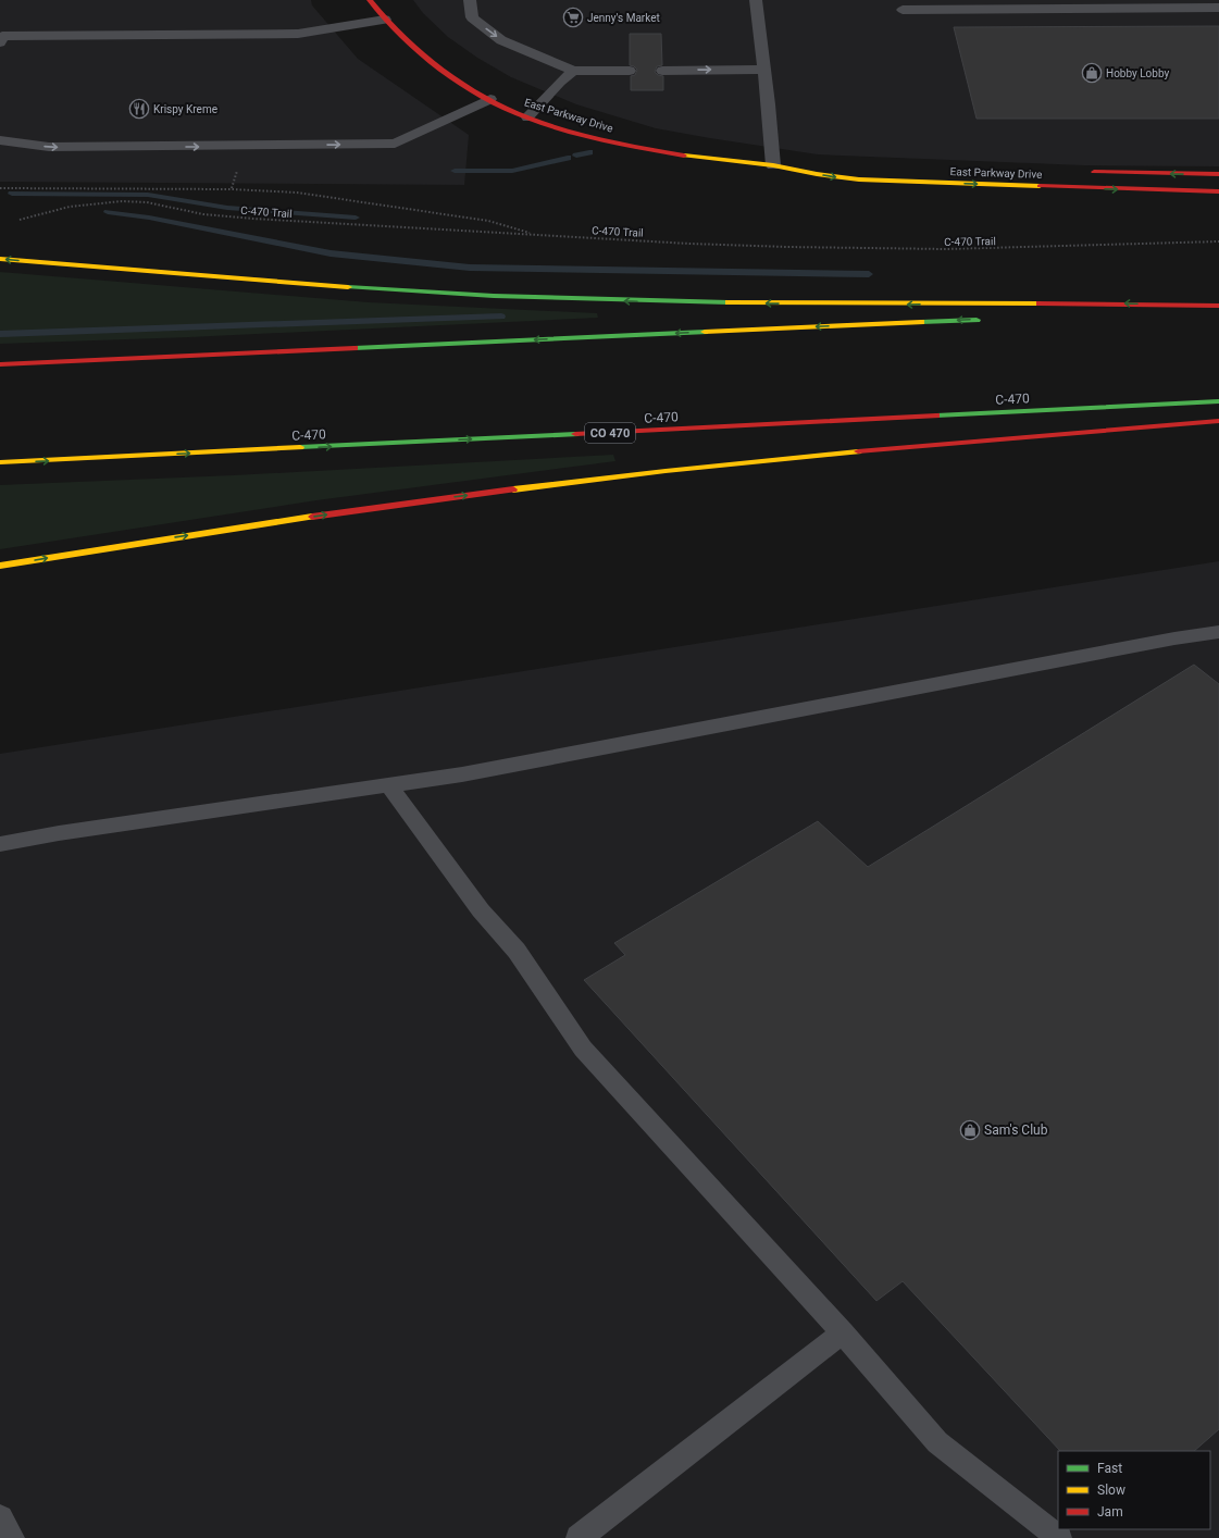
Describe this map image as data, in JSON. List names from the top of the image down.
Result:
{
  "streets": {
    "main road": ["East Parkway Drive", "C-470", "CO 470"],
    "path": ["C-470 Trail"]
  },
  "places": {
    "supermarket": ["Jenny's Market"],
    "shop": ["Hobby Lobby", "Sam's Club"],
    "restaurant": ["Krispy Kreme"]
  },
  "legend": ["Fast", "Slow", "Jam"]
}
